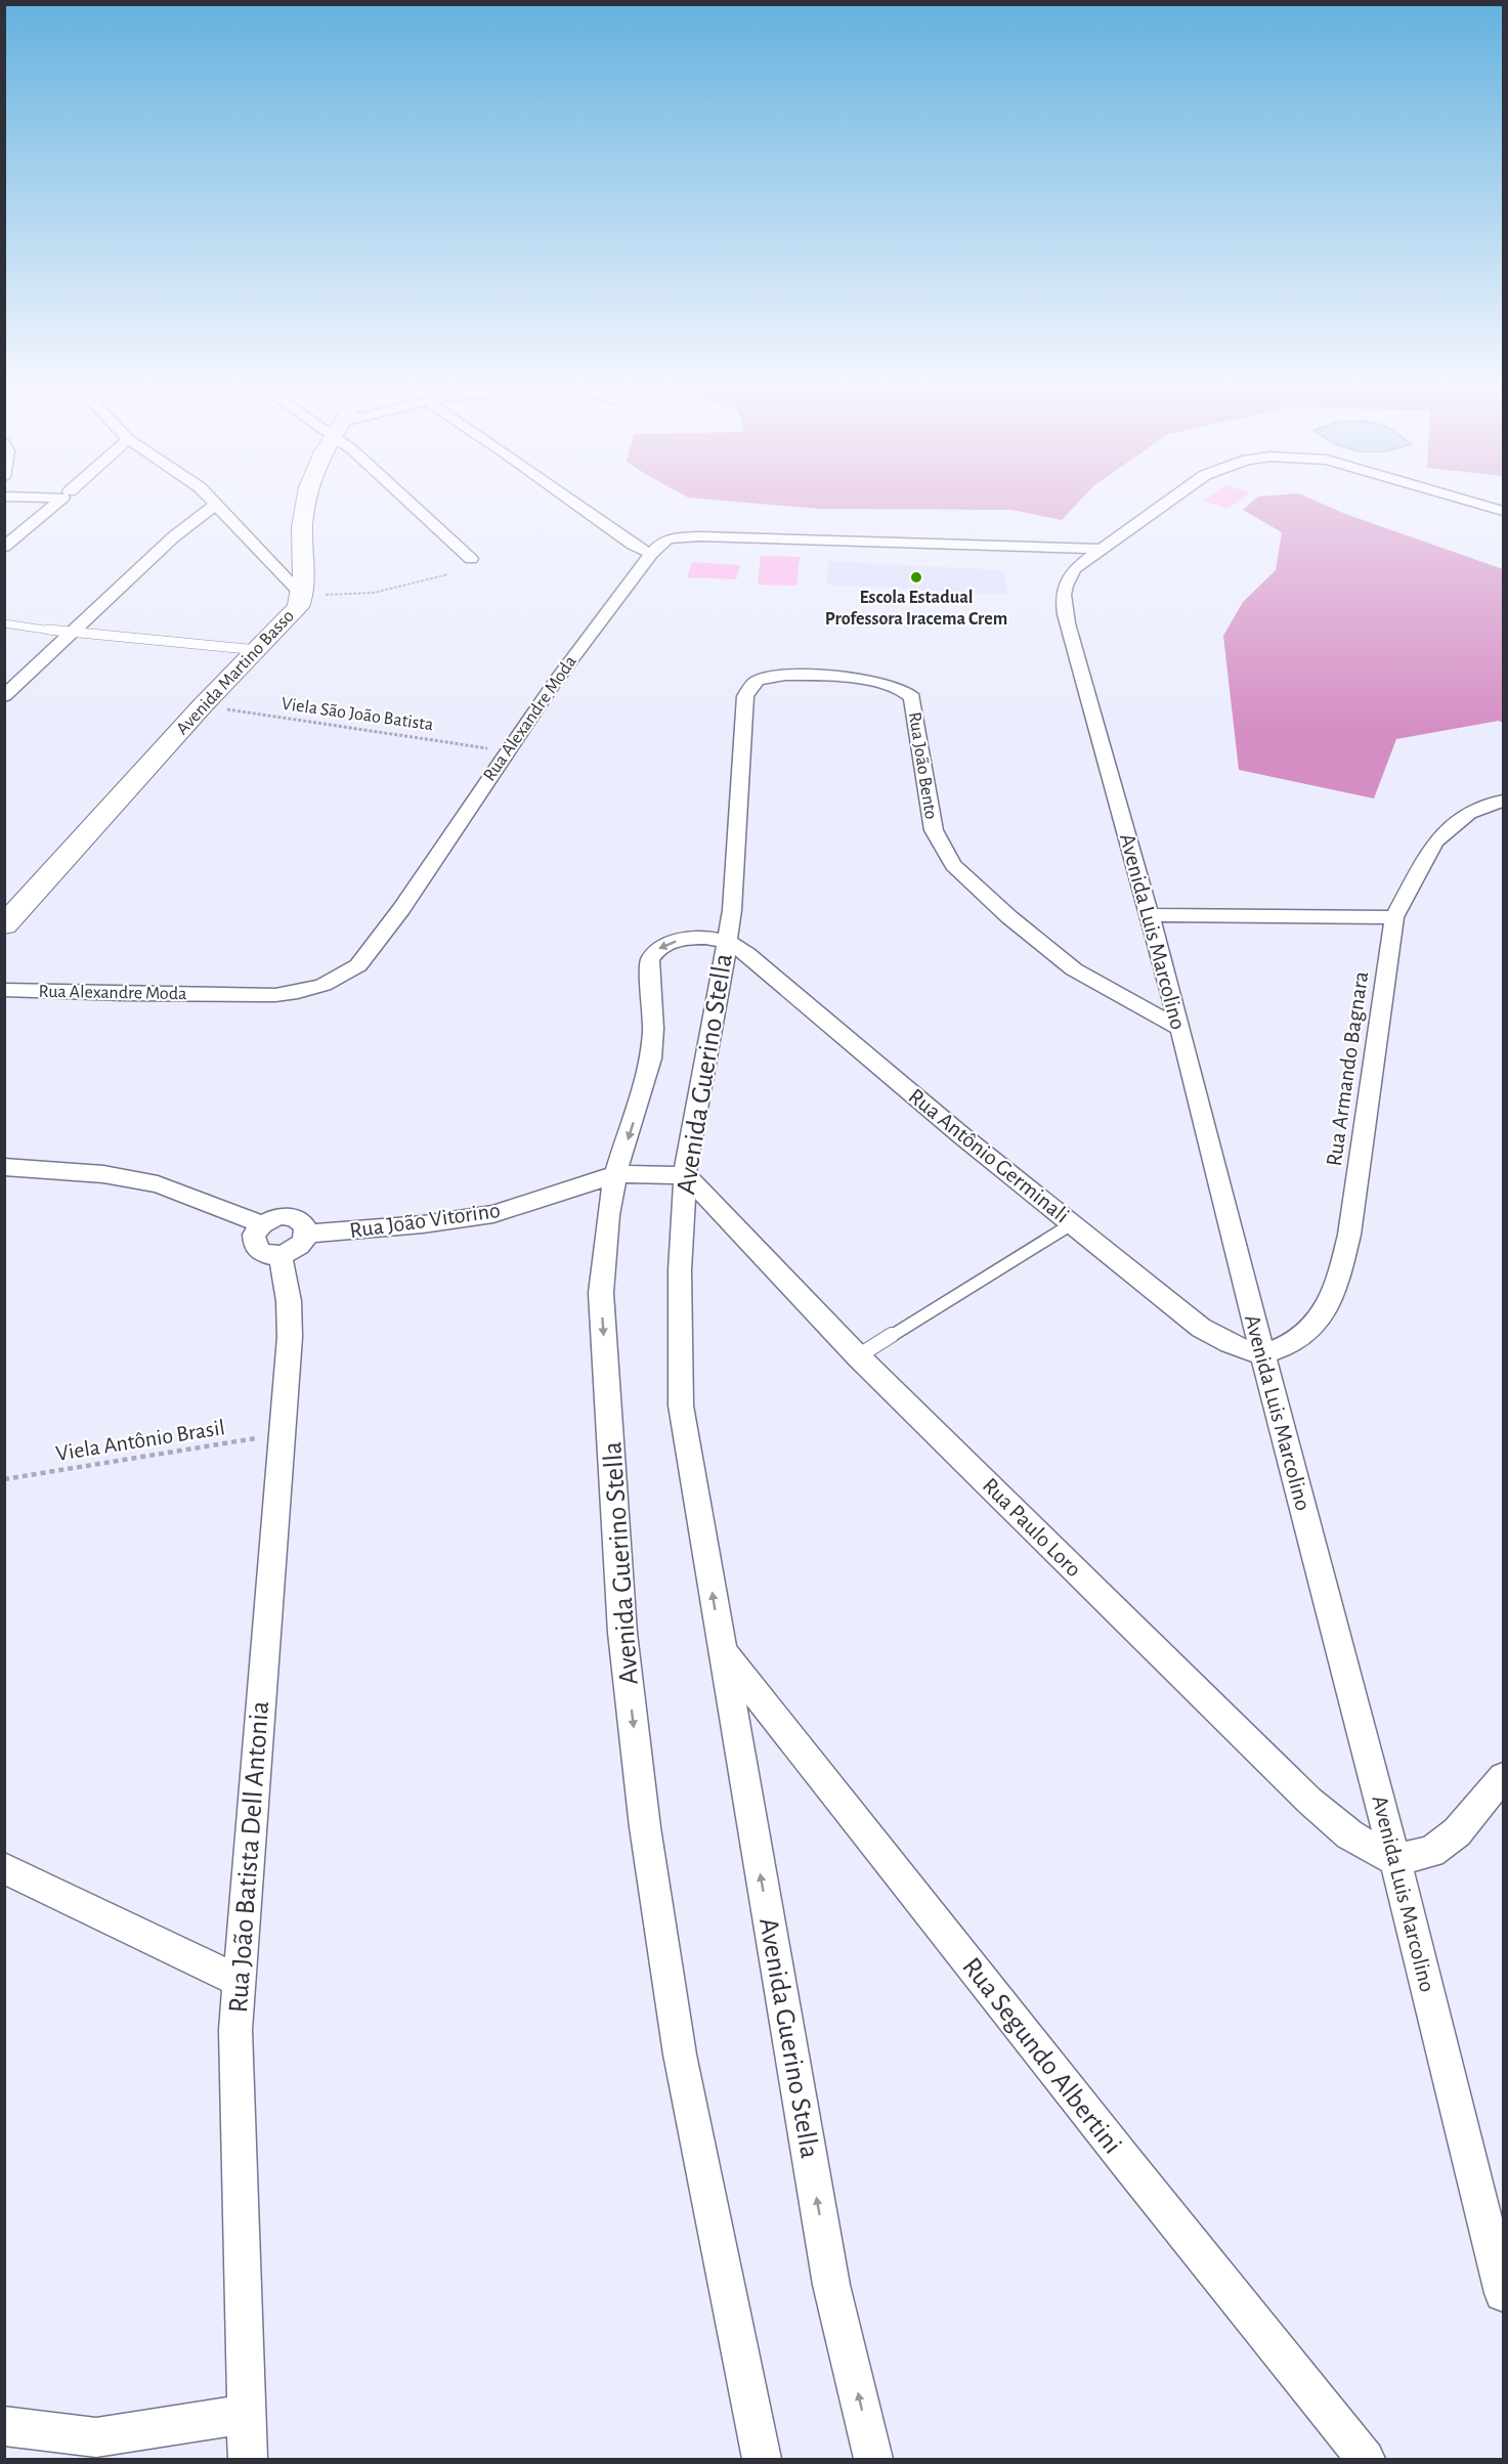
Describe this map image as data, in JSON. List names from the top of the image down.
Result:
{
  "streets": {
    "street": [
      "Avenida Martino Basso",
      "Rua Alexandre Moda",
      "Rua João Bento",
      "Avenida Luis Marcolino",
      "Rua Armando Bagnara",
      "Avenida Guerino Stella",
      "Rua Antônio Germinali",
      "Rua João Vitorino",
      "Rua Paulo Loro",
      "Rua João Batista Dell Antonia",
      "Rua Segundo Albertini"
    ],
    "path": ["Viela São João Batista", "Viela Antônio Brasil"]
  },
  "crossings": [
    ["Avenida Martino Basso", "Viela São João Batista"],
    ["Viela São João Batista", "Rua Alexandre Moda"],
    ["Rua Alexandre Moda", "Avenida Luis Marcolino"],
    ["Rua João Bento", "Avenida Luis Marcolino"],
    ["Rua João Bento", "Avenida Guerino Stella"],
    ["Rua João Bento", "Rua Antônio Germinali"],
    ["Avenida Luis Marcolino", "Rua Armando Bagnara"],
    ["Avenida Luis Marcolino", "Rua Antônio Germinali"],
    ["Avenida Luis Marcolino", "Rua Paulo Loro"],
    ["Rua Armando Bagnara", "Rua Antônio Germinali"],
    ["Avenida Guerino Stella", "Rua Antônio Germinali"],
    ["Avenida Guerino Stella", "Rua João Vitorino"],
    ["Avenida Guerino Stella", "Rua Paulo Loro"],
    ["Avenida Guerino Stella", "Rua Segundo Albertini"],
    ["Rua João Vitorino", "Rua Paulo Loro"],
    ["Rua João Vitorino", "Rua João Batista Dell Antonia"],
    ["Viela Antônio Brasil", "Rua João Batista Dell Antonia"]
  ],
  "places": ["Escola Estadual Professora Iracema Crem"]
}
